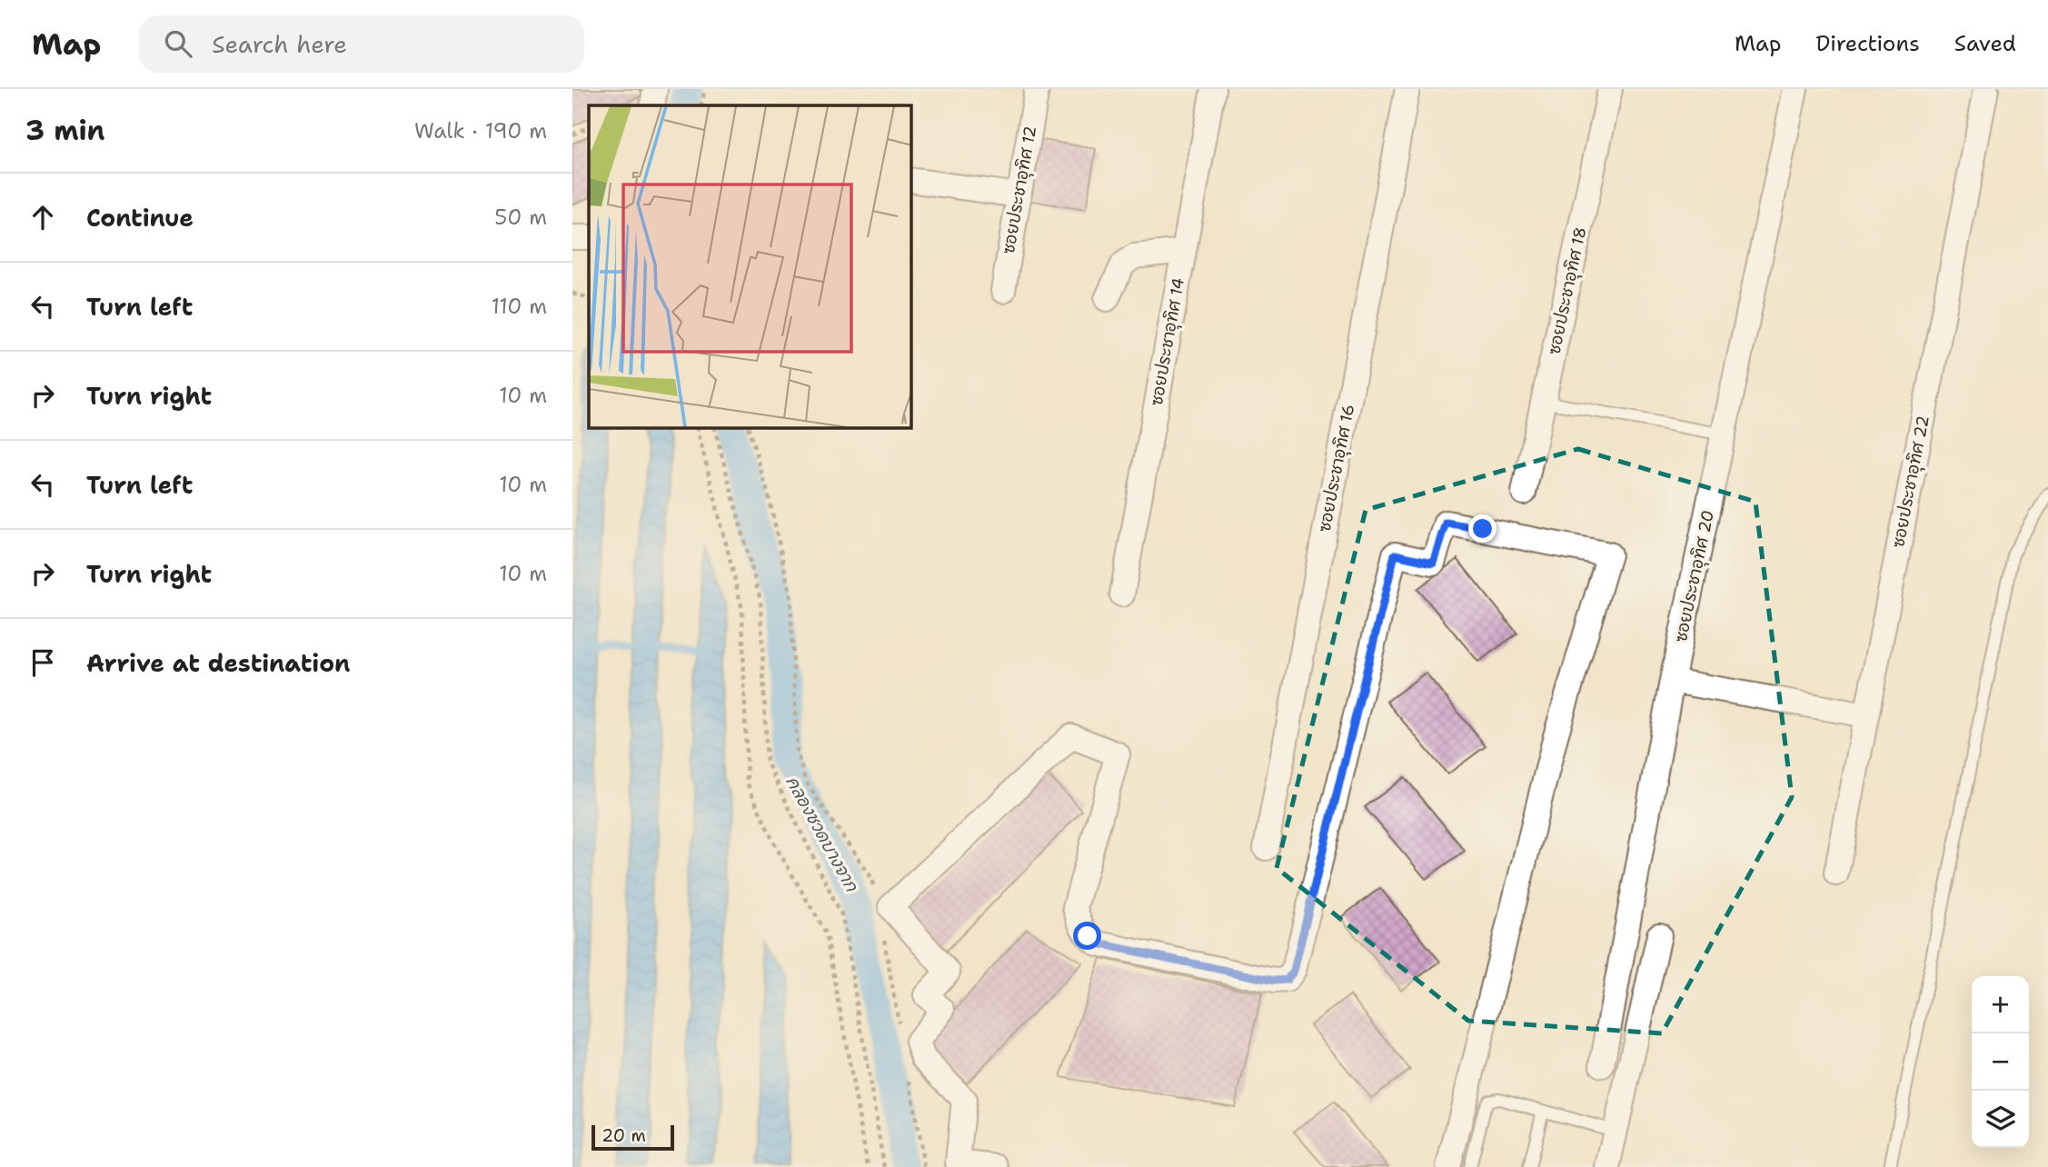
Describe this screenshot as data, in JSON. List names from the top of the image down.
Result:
{
  "streets": {
    "street": [
      "ซอยประชาอุทิศ 12",
      "ซอยประชาอุทิศ 18",
      "ซอยประชาอุทิศ 14",
      "ซอยประชาอุทิศ 16",
      "ซอยประชาอุทิศ 22",
      "ซอยประชาอุทิศ 20"
    ]
  },
  "water": ["คลองชวดบางจาก"],
  "scale_bar": "20 m",
  "page": {
    "header": "Map",
    "search": "Search here",
    "nav": ["Map", "Directions", "Saved"],
    "heading": ["3 min", "Walk · 190 m"],
    "list": [
      ["Continue", "50 m"],
      ["Turn left", "110 m"],
      ["Turn right", "10 m"],
      ["Turn left", "10 m"],
      ["Turn right", "10 m"],
      "Arrive at destination"
    ],
    "map_buttons": ["+", "−"],
    "scale": "20 m"
  }
}
